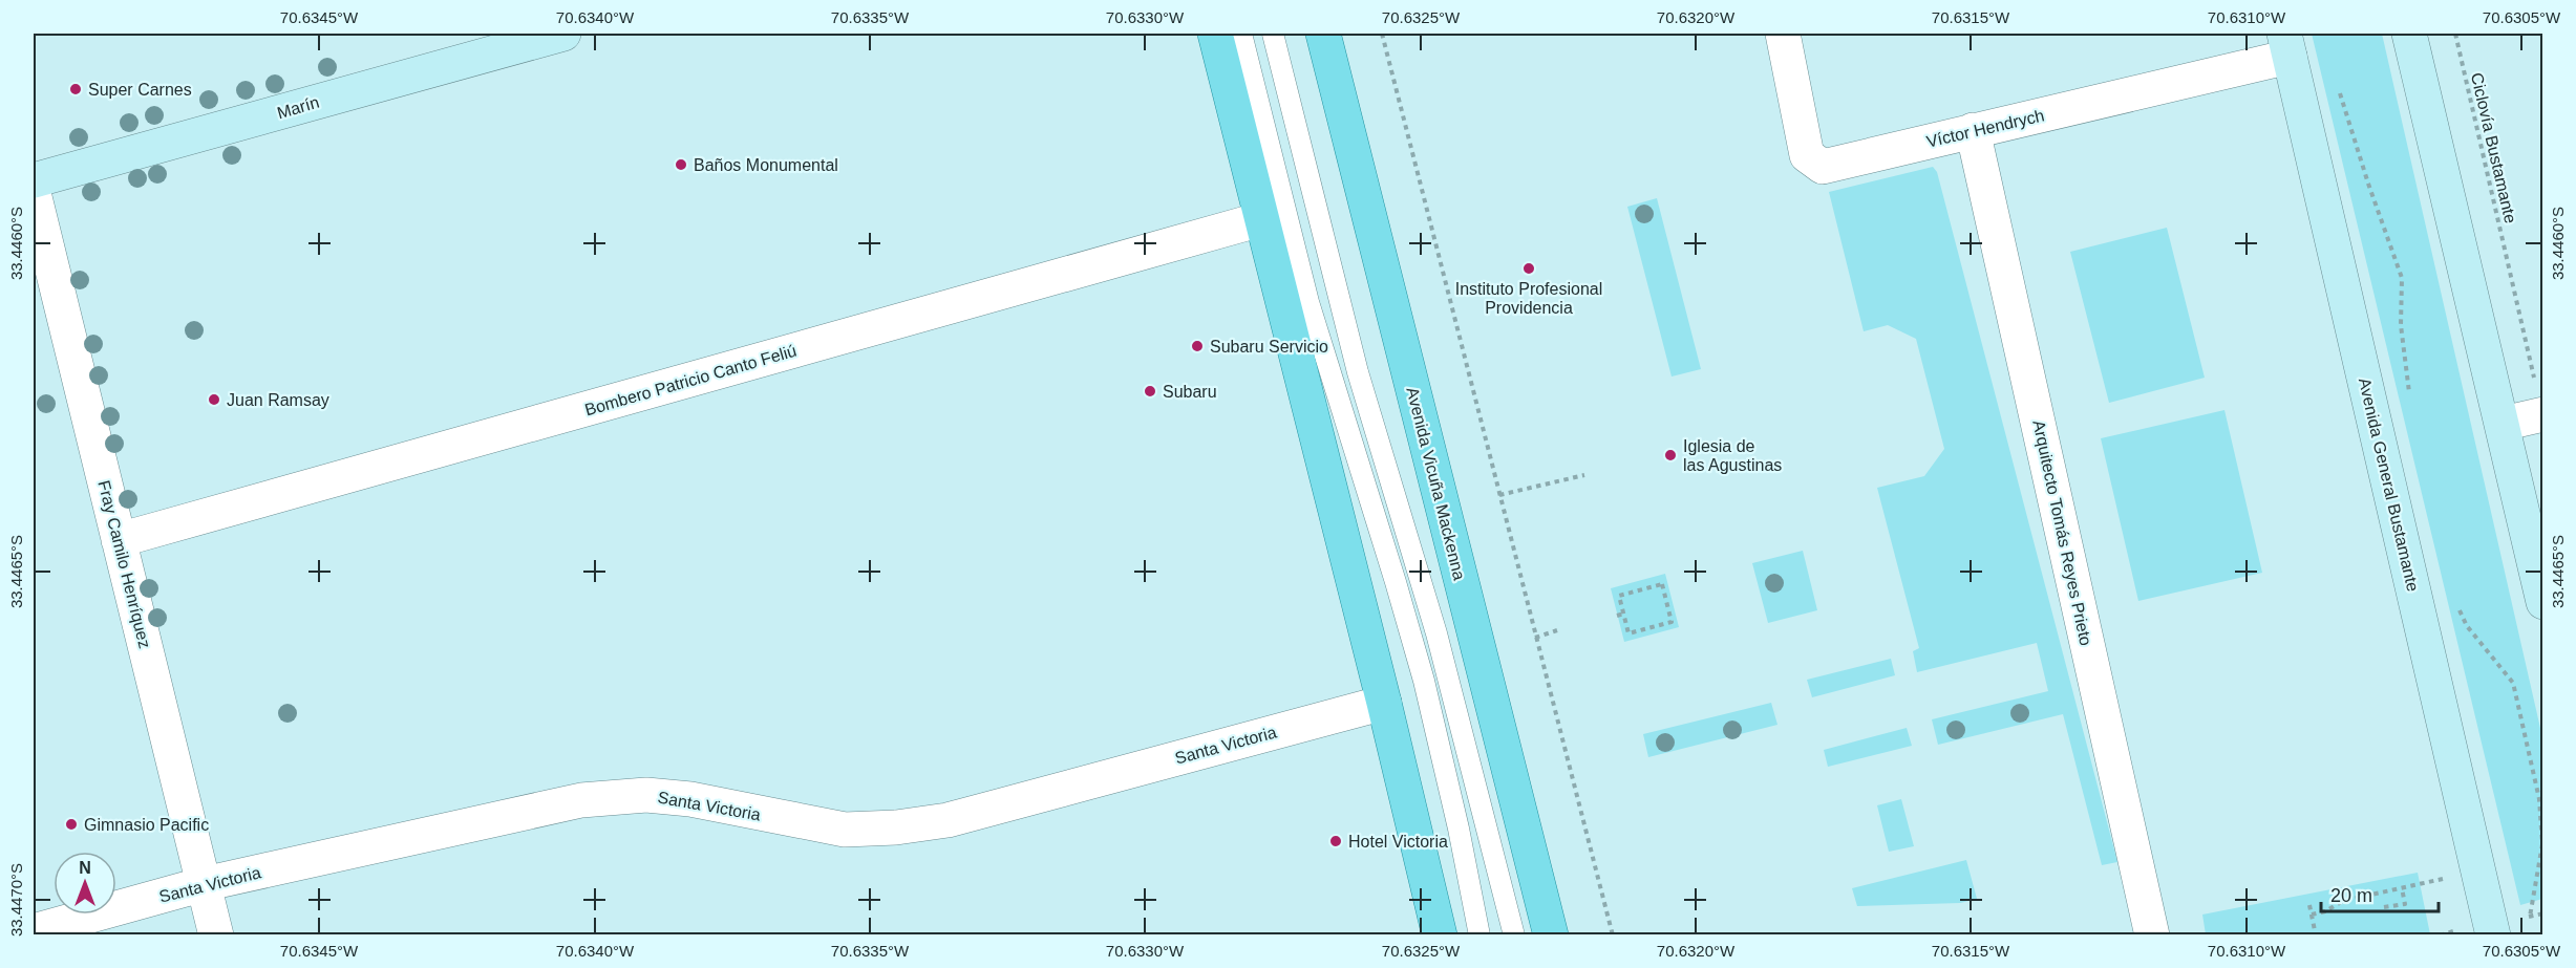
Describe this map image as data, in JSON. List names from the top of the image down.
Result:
{
  "streets": {
    "main road": ["Marín", "Avenida Vicuña Mackenna", "Avenida General Bustamante"],
    "street": [
      "Víctor Hendrych",
      "Bombero Patricio Canto Feliú",
      "Arquitecto Tomás Reyes Prieto",
      "Fray Camilo Henríquez",
      "Santa Victoria"
    ],
    "path": ["Ciclovía Bustamante"]
  },
  "crossings": [
    ["Víctor Hendrych", "Avenida General Bustamante"],
    ["Víctor Hendrych", "Arquitecto Tomás Reyes Prieto"],
    ["Bombero Patricio Canto Feliú", "Fray Camilo Henríquez"],
    ["Fray Camilo Henríquez", "Santa Victoria"]
  ],
  "places": [
    "Super Carnes",
    "Baños Monumental",
    "Instituto Profesional Providencia",
    "Subaru Servicio",
    "Subaru",
    "Juan Ramsay",
    "Iglesia de las Agustinas",
    "Gimnasio Pacific",
    "Hotel Victoria"
  ],
  "scale_bar": "20 m",
  "north": "top",
  "coordinates": [
    "70.6345°W",
    "70.6340°W",
    "70.6335°W",
    "70.6330°W",
    "70.6325°W",
    "70.6320°W",
    "70.6315°W",
    "70.6310°W",
    "70.6305°W",
    "33.4460°S",
    "33.4465°S",
    "33.4470°S"
  ]
}
